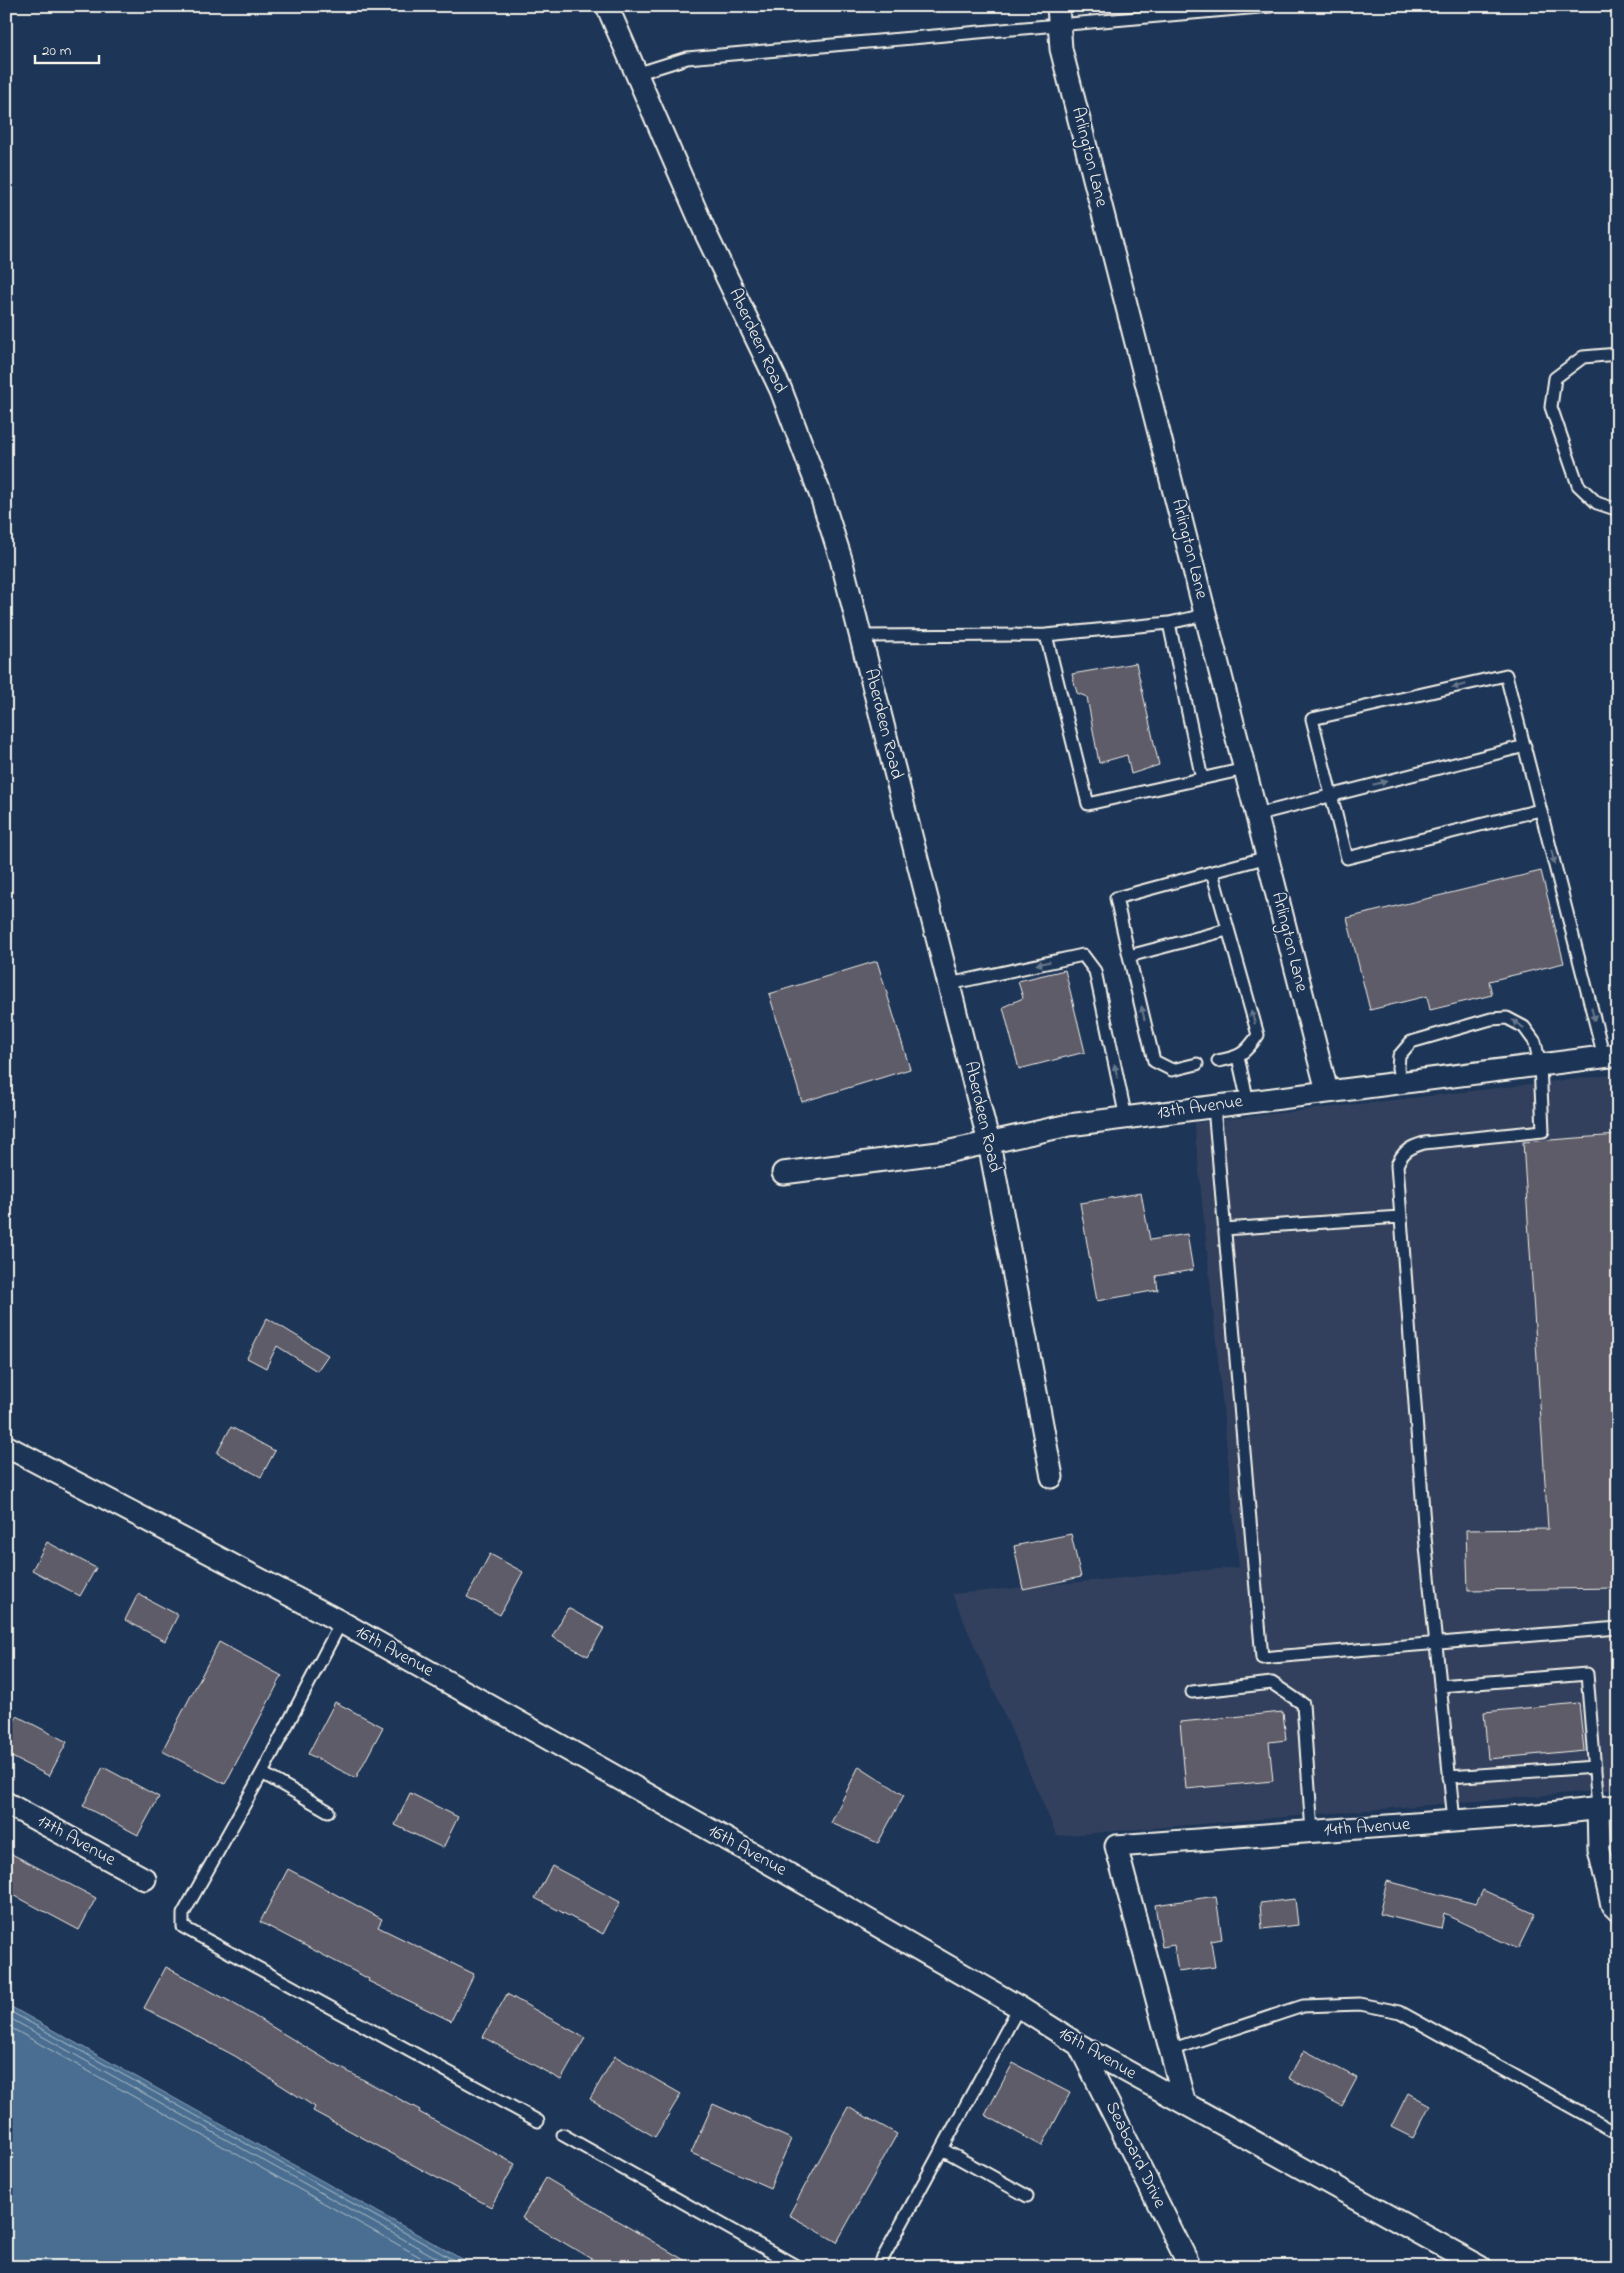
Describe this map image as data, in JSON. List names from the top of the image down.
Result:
{
  "streets": {
    "street": [
      "Arlington Lane",
      "Aberdeen Road",
      "13th Avenue",
      "16th Avenue",
      "14th Avenue",
      "17th Avenue",
      "Seaboard Drive"
    ]
  },
  "crossings": [
    ["Arlington Lane", "13th Avenue"],
    ["Aberdeen Road", "13th Avenue"],
    ["16th Avenue", "Seaboard Drive"]
  ],
  "scale_bar": "20 m"
}
